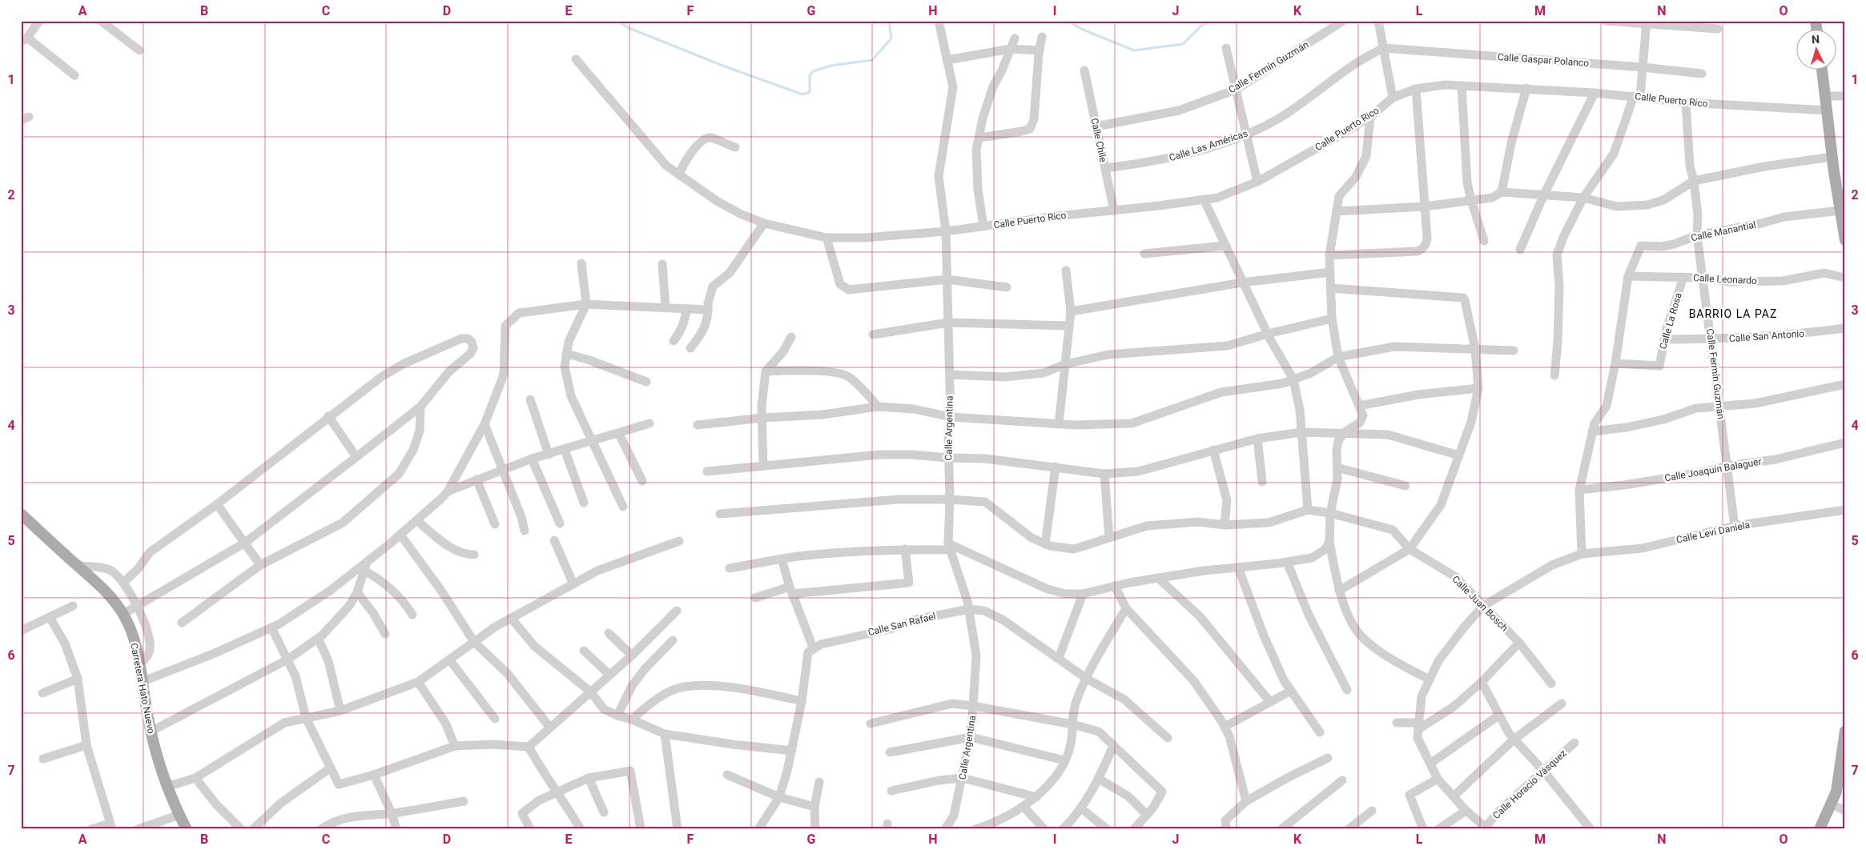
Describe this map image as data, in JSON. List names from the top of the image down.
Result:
{
  "streets": {
    "main road": ["Carretera Hato Nuevo"],
    "street": [
      "Calle Gaspar Polanco",
      "Calle Fermín Guzmán",
      "Calle Puerto Rico",
      "Calle Chile",
      "Calle Las Américas",
      "Calle Manantial",
      "Calle Leonardo",
      "Calle La Rosa",
      "Calle San Antonio",
      "Calle Argentina",
      "Calle Joaquín Balaguer",
      "Calle Levi Daniela",
      "Calle Juan Bosch",
      "Calle San Rafael",
      "Calle Horacio Vásquez"
    ]
  },
  "crossings": [
    ["Calle Gaspar Polanco", "Calle Las Américas"],
    ["Calle Fermín Guzmán", "Calle Puerto Rico"],
    ["Calle Fermín Guzmán", "Calle Chile"],
    ["Calle Fermín Guzmán", "Calle Manantial"],
    ["Calle Fermín Guzmán", "Calle Leonardo"],
    ["Calle Fermín Guzmán", "Calle San Antonio"],
    ["Calle Fermín Guzmán", "Calle Joaquín Balaguer"],
    ["Calle Fermín Guzmán", "Calle Levi Daniela"],
    ["Calle Puerto Rico", "Calle Chile"],
    ["Calle Puerto Rico", "Calle Argentina"],
    ["Calle Chile", "Calle Las Américas"],
    ["Calle Manantial", "Calle Leonardo"],
    ["Calle Leonardo", "Calle La Rosa"],
    ["Calle La Rosa", "Calle San Antonio"],
    ["Calle Argentina", "Calle San Rafael"],
    ["Calle Levi Daniela", "Calle Juan Bosch"],
    ["Calle Levi Daniela", "Calle Horacio Vásquez"]
  ],
  "districts": ["BARRIO LA PAZ"],
  "north": "top",
  "grid": {
    "columns": [
      "A",
      "B",
      "C",
      "D",
      "E",
      "F",
      "G",
      "H",
      "I",
      "J",
      "K",
      "L",
      "M",
      "N",
      "O"
    ],
    "rows": [
      "1",
      "2",
      "3",
      "4",
      "5",
      "6",
      "7"
    ]
  }
}
